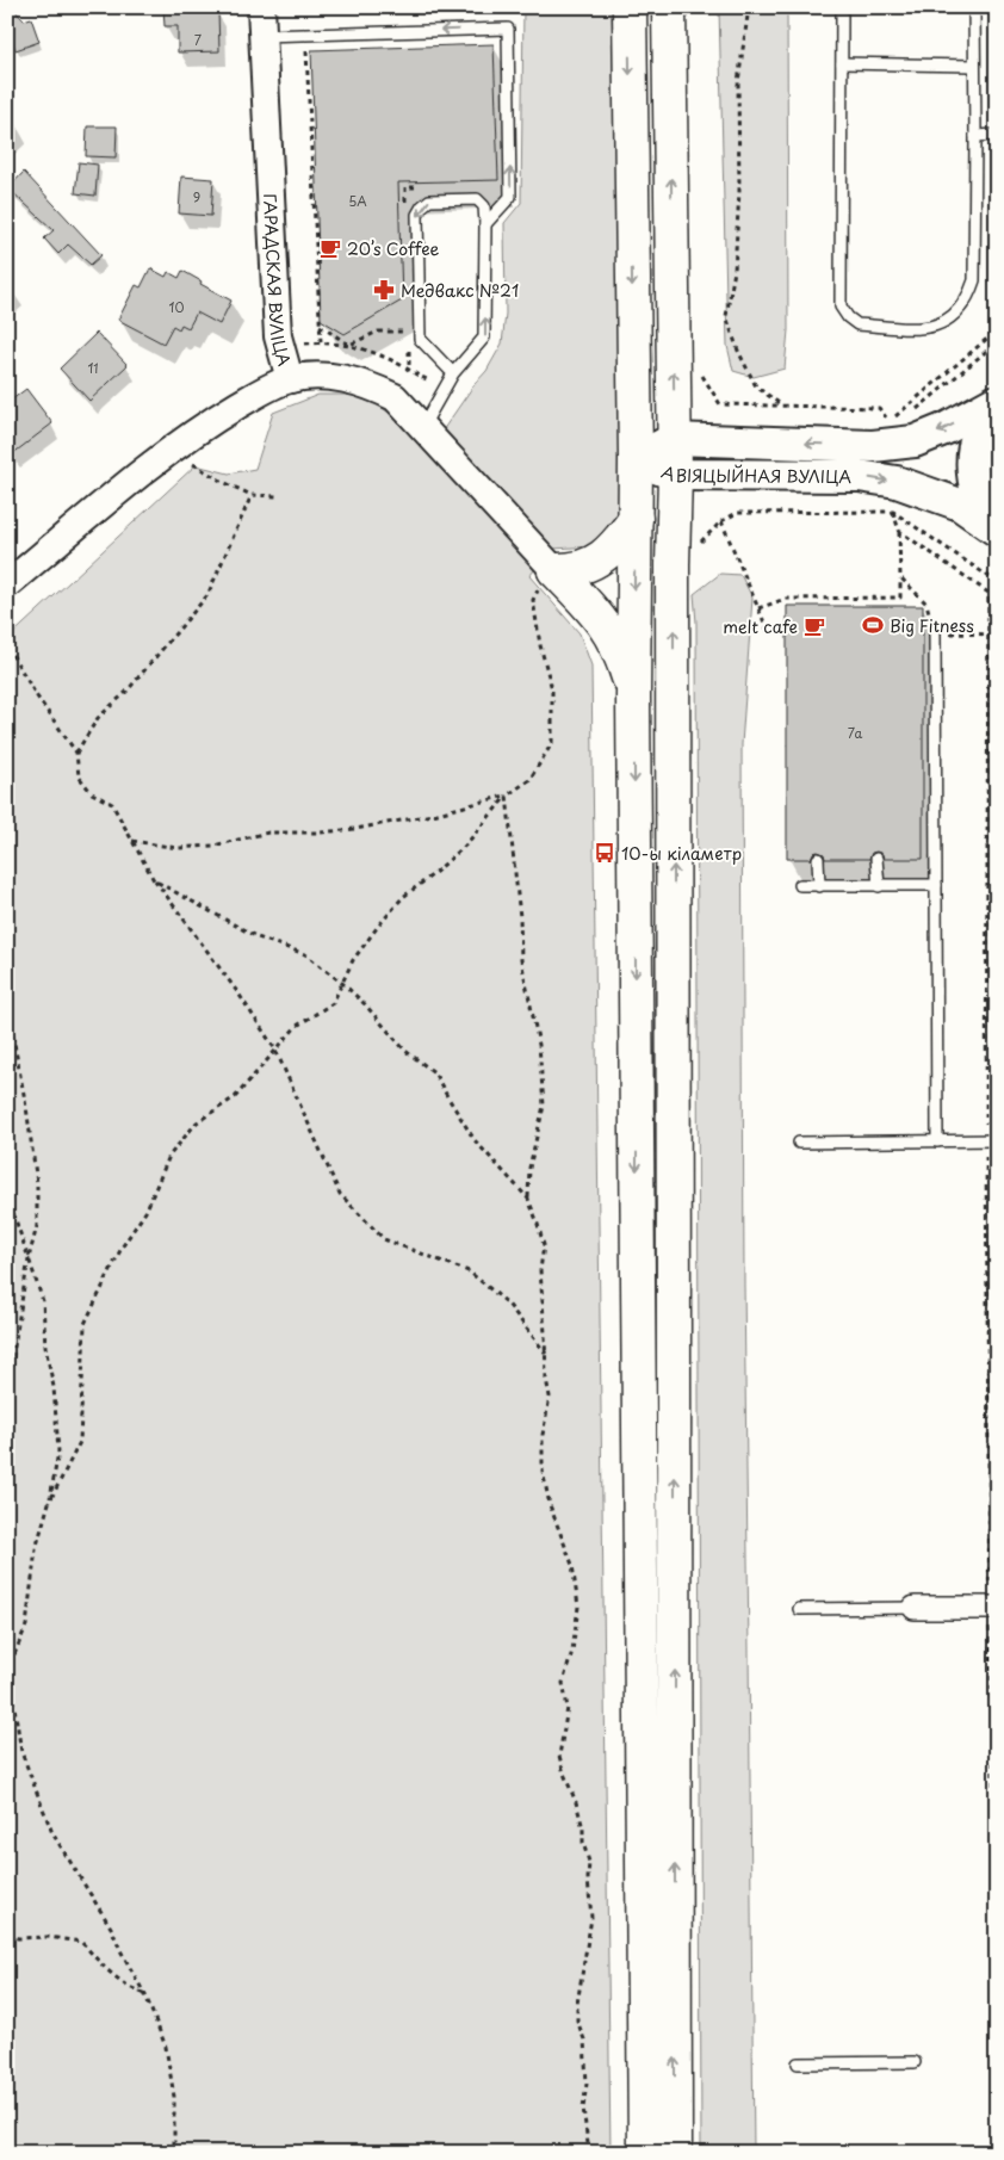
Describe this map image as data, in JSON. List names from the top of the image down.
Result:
{
  "streets": {
    "main road": ["АВІЯЦЫЙНАЯ ВУЛІЦА"],
    "street": ["ГАРАДСКАЯ ВУЛІЦА"]
  },
  "places": {
    "cafe": ["20’s Coffee", "melt cafe"],
    "pharmacy": ["Медвакс №21"],
    "sports": ["Big Fitness"],
    "bus stop": ["10-ы кіламетр"]
  },
  "house_numbers": [
    "7",
    "9",
    "5А",
    "10",
    "11",
    "7а"
  ]
}
